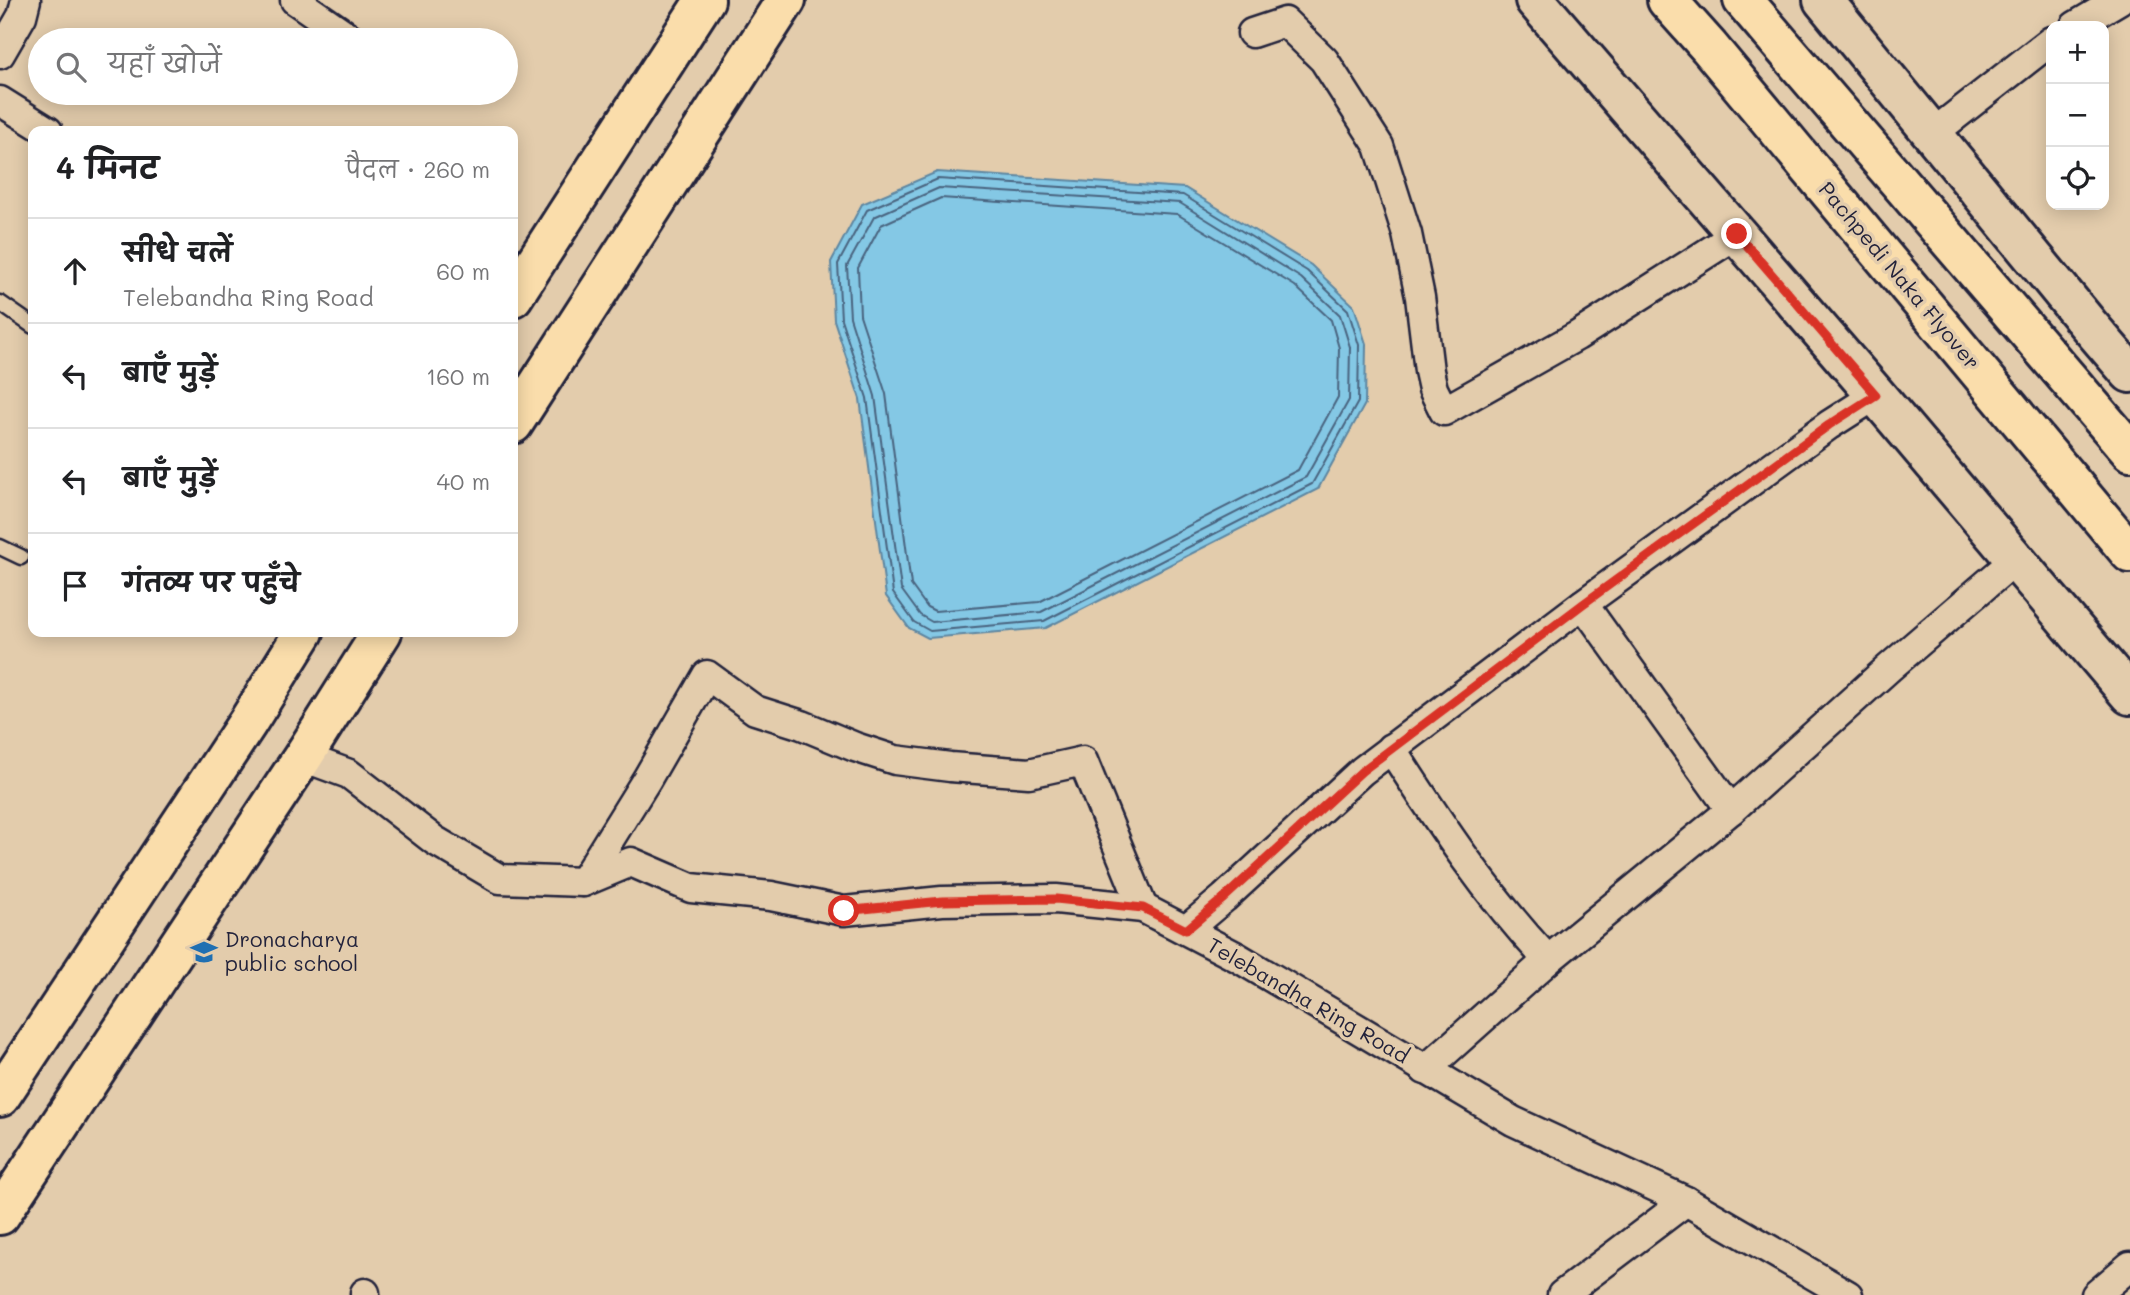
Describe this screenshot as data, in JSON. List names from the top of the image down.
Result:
{
  "streets": {
    "highway": ["Pachpedi Naka Flyover"],
    "street": ["Telebandha Ring Road"]
  },
  "places": {
    "school or university": ["Dronacharya public school"]
  },
  "page": {
    "map_buttons": ["+", "−"],
    "search": "यहाँ खोजें",
    "heading": ["4 मिनट", "पैदल · 260 m"],
    "list": [
      ["सीधे चलें", "Telebandha Ring Road", "60 m"],
      ["बाएँ मुड़ें", "160 m"],
      ["बाएँ मुड़ें", "40 m"],
      "गंतव्य पर पहुँचे"
    ]
  }
}
